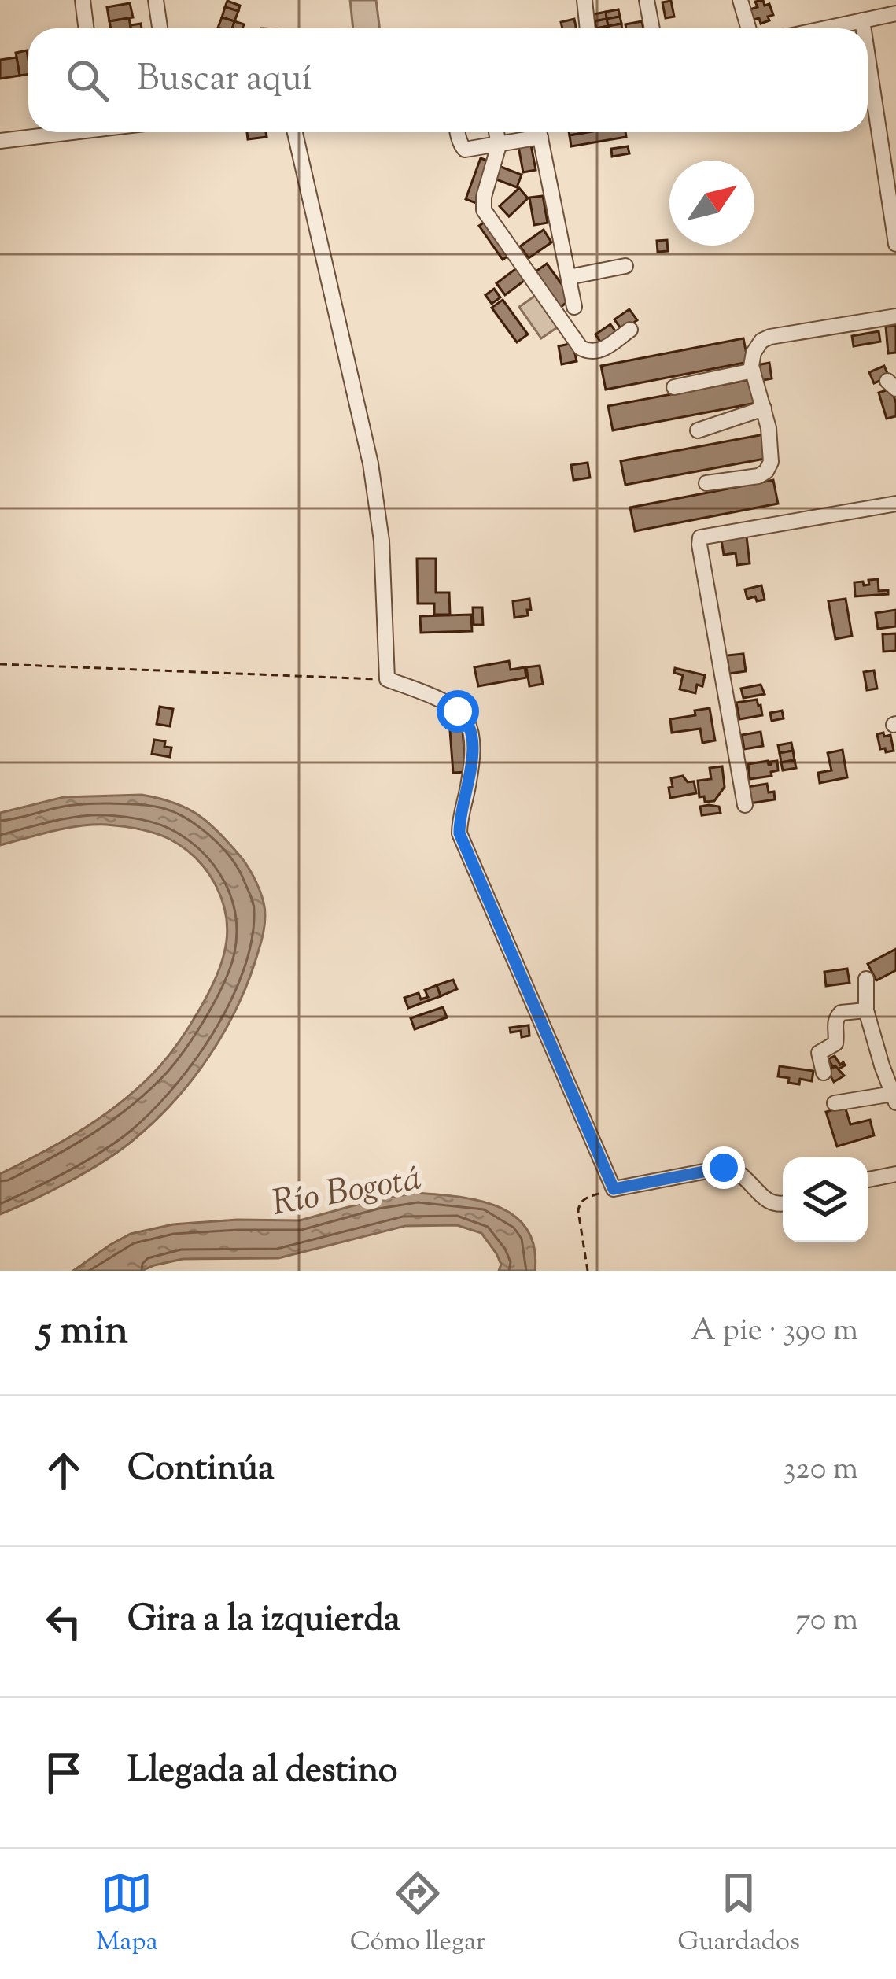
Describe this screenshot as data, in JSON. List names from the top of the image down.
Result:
{
  "water": ["Río Bogotá"],
  "north": "top right",
  "page": {
    "search": "Buscar aquí",
    "heading": ["5 min", "A pie · 390 m"],
    "list": [
      ["Continúa", "320 m"],
      ["Gira a la izquierda", "70 m"],
      "Llegada al destino"
    ],
    "nav": ["Mapa", "Cómo llegar", "Guardados"]
  }
}
